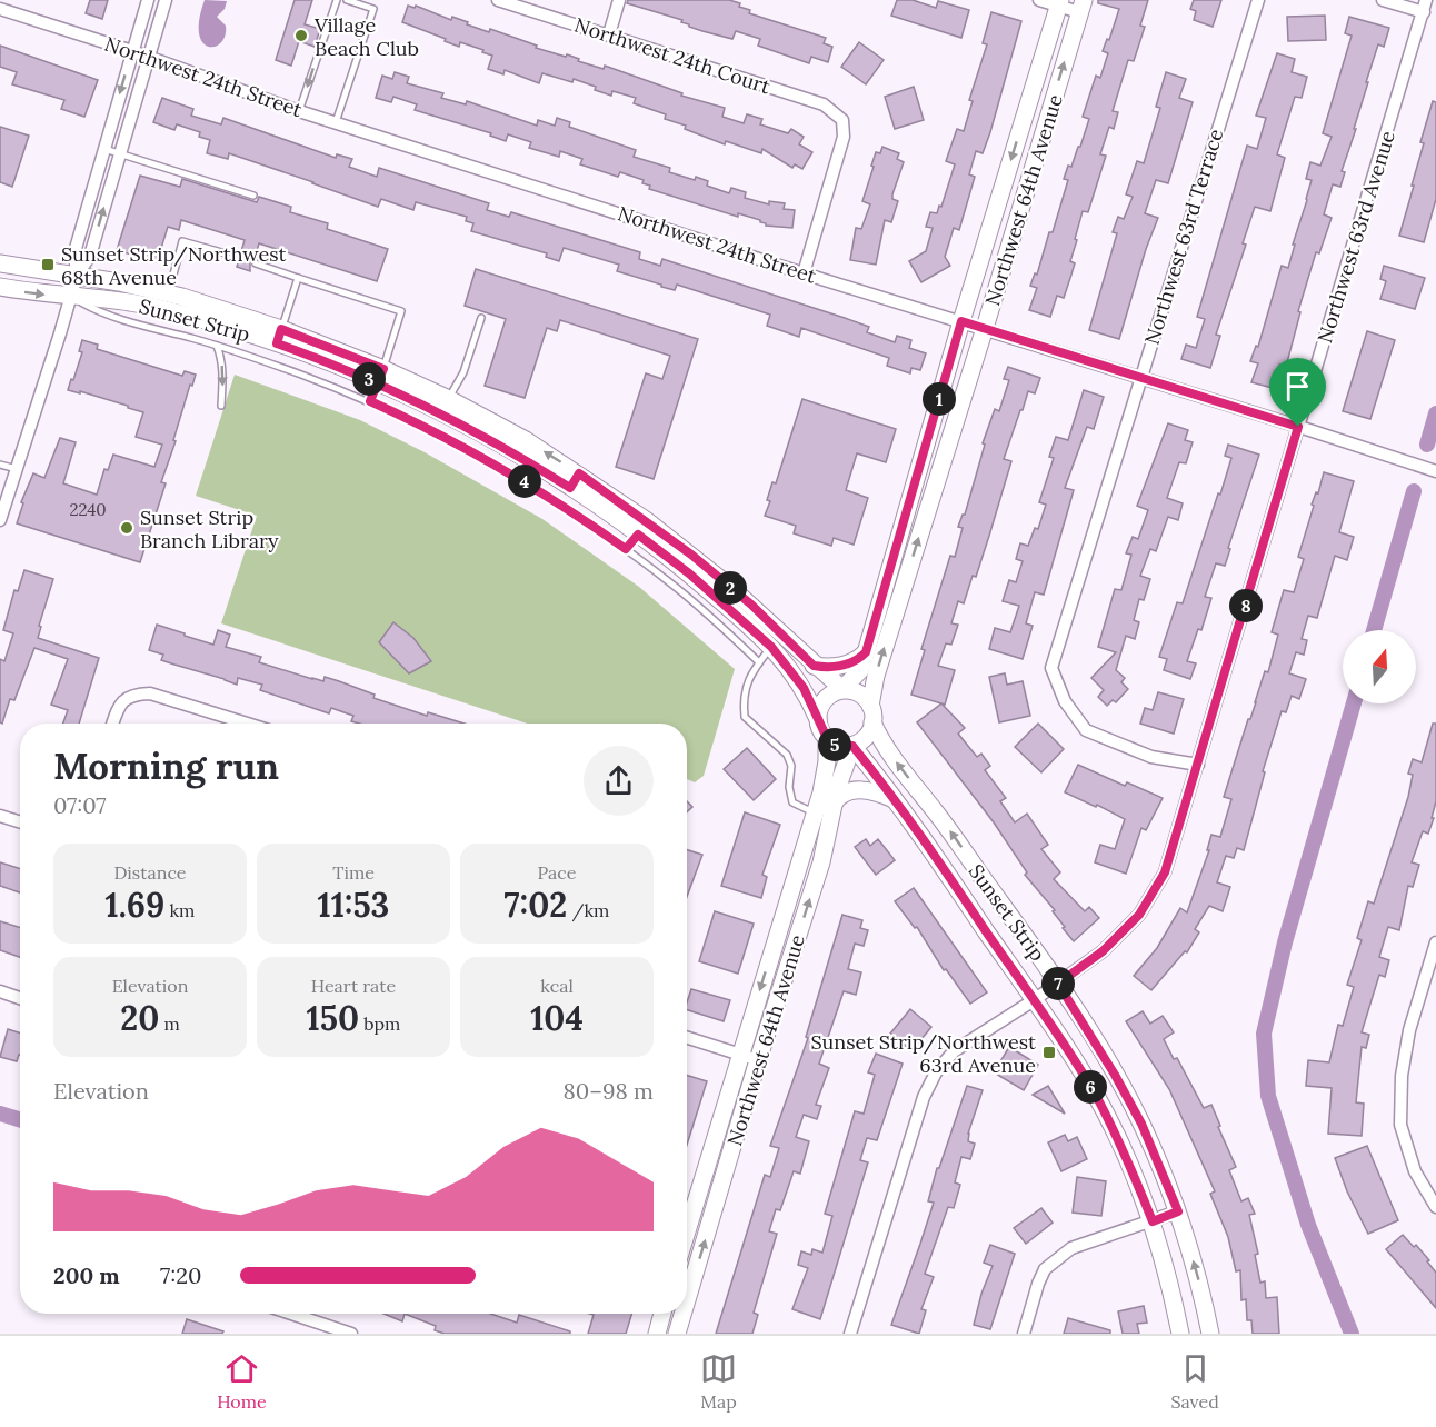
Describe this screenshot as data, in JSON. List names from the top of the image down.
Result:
{
  "streets": {
    "street": [
      "Northwest 24th Court",
      "Northwest 24th Street",
      "Northwest 64th Avenue",
      "Northwest 63rd Terrace",
      "Northwest 63rd Avenue",
      "Sunset Strip"
    ]
  },
  "crossings": [
    ["Northwest 24th Court", "Northwest 24th Street"],
    ["Northwest 24th Street", "Northwest 64th Avenue"],
    ["Northwest 24th Street", "Northwest 63rd Terrace"],
    ["Northwest 24th Street", "Northwest 63rd Avenue"],
    ["Northwest 64th Avenue", "Sunset Strip"],
    ["Northwest 63rd Terrace", "Northwest 63rd Avenue"],
    ["Northwest 63rd Avenue", "Sunset Strip"]
  ],
  "places": {
    "other": ["Village Beach Club", "Sunset Strip Branch Library"],
    "transit": ["Sunset Strip/Northwest 68th Avenue", "Sunset Strip/Northwest 63rd Avenue"]
  },
  "house_numbers": ["2240"],
  "north": "top",
  "page": {
    "pins": [
      "3",
      "1",
      "4",
      "2",
      "8",
      "5",
      "7",
      "6"
    ],
    "heading": ["Morning run", "07:07"],
    "stats": [
      ["Distance", "1.69 km"],
      ["Time", "11:53"],
      ["Pace", "7:02 /km"],
      ["Elevation", "20 m"],
      ["Heart rate", "150 bpm"],
      ["kcal", "104"]
    ],
    "chart": ["Elevation", "80–98 m"],
    "list": [
      {
        "name": "200 m",
        "note": "7:20"
      }
    ],
    "tabs": ["Home", "Map", "Saved"]
  }
}
